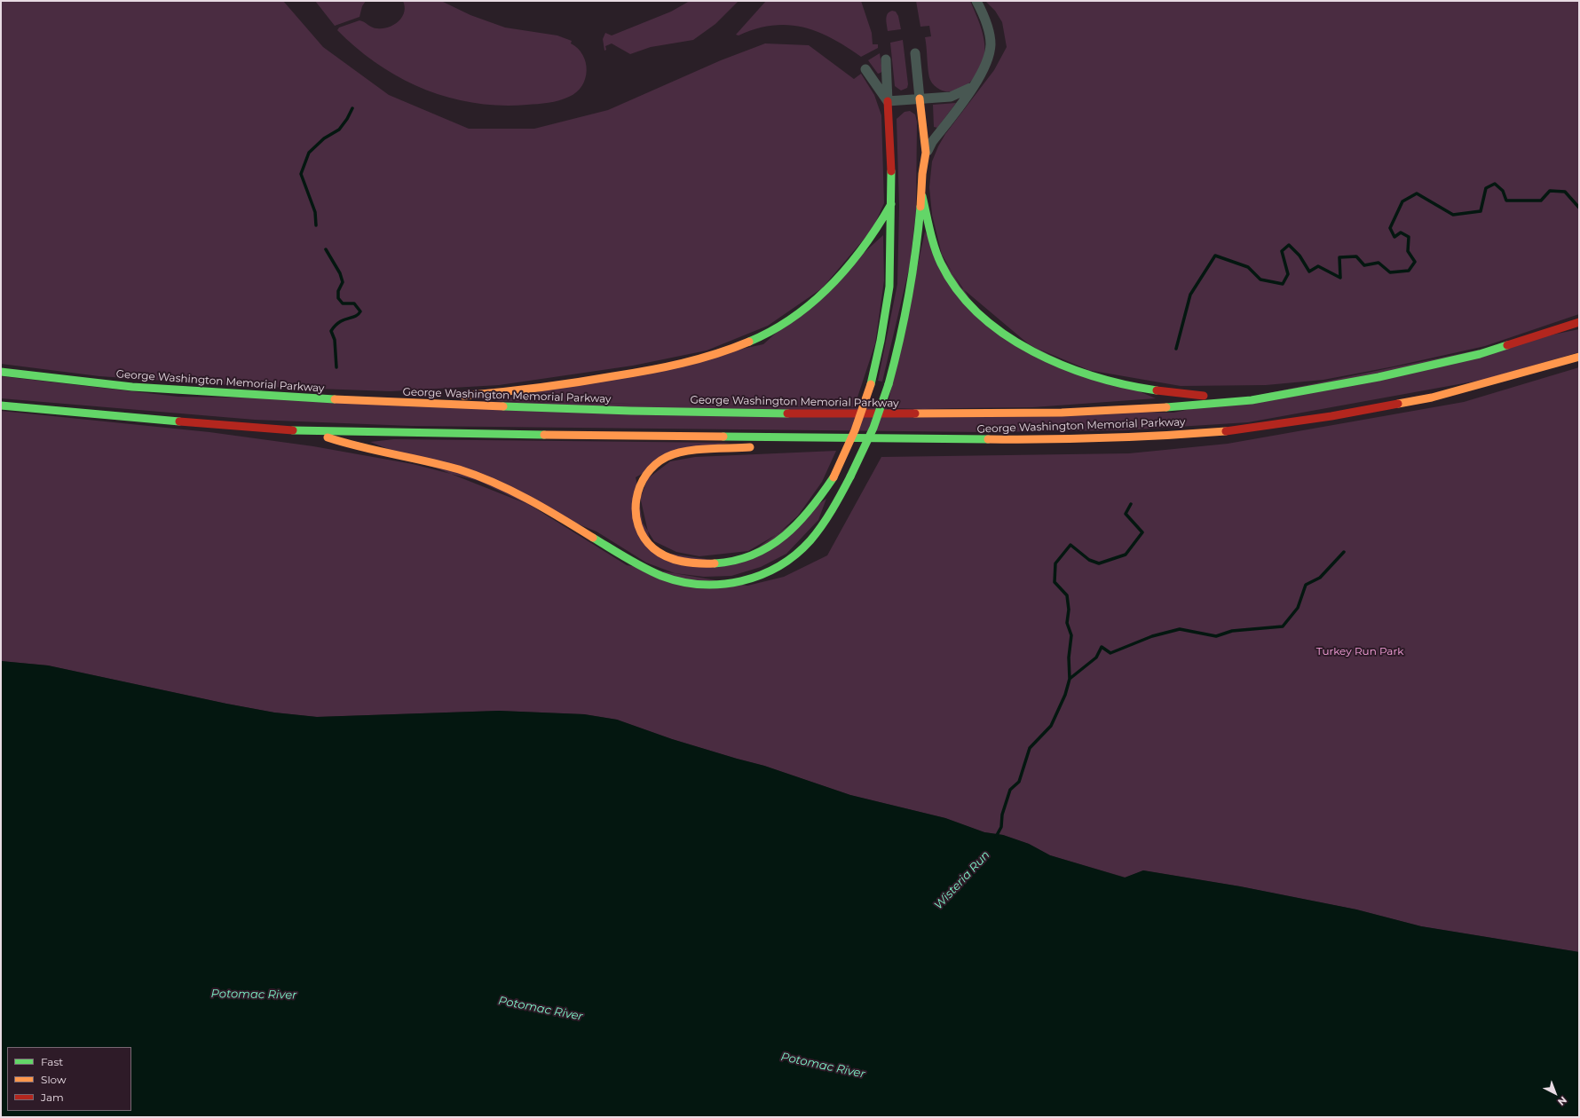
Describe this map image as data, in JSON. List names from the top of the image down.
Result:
{
  "streets": {
    "highway": ["George Washington Memorial Parkway"]
  },
  "water": ["Wisteria Run", "Potomac River"],
  "parks": ["Turkey Run Park"],
  "legend": ["Fast", "Slow", "Jam"],
  "north": "bottom right"
}
